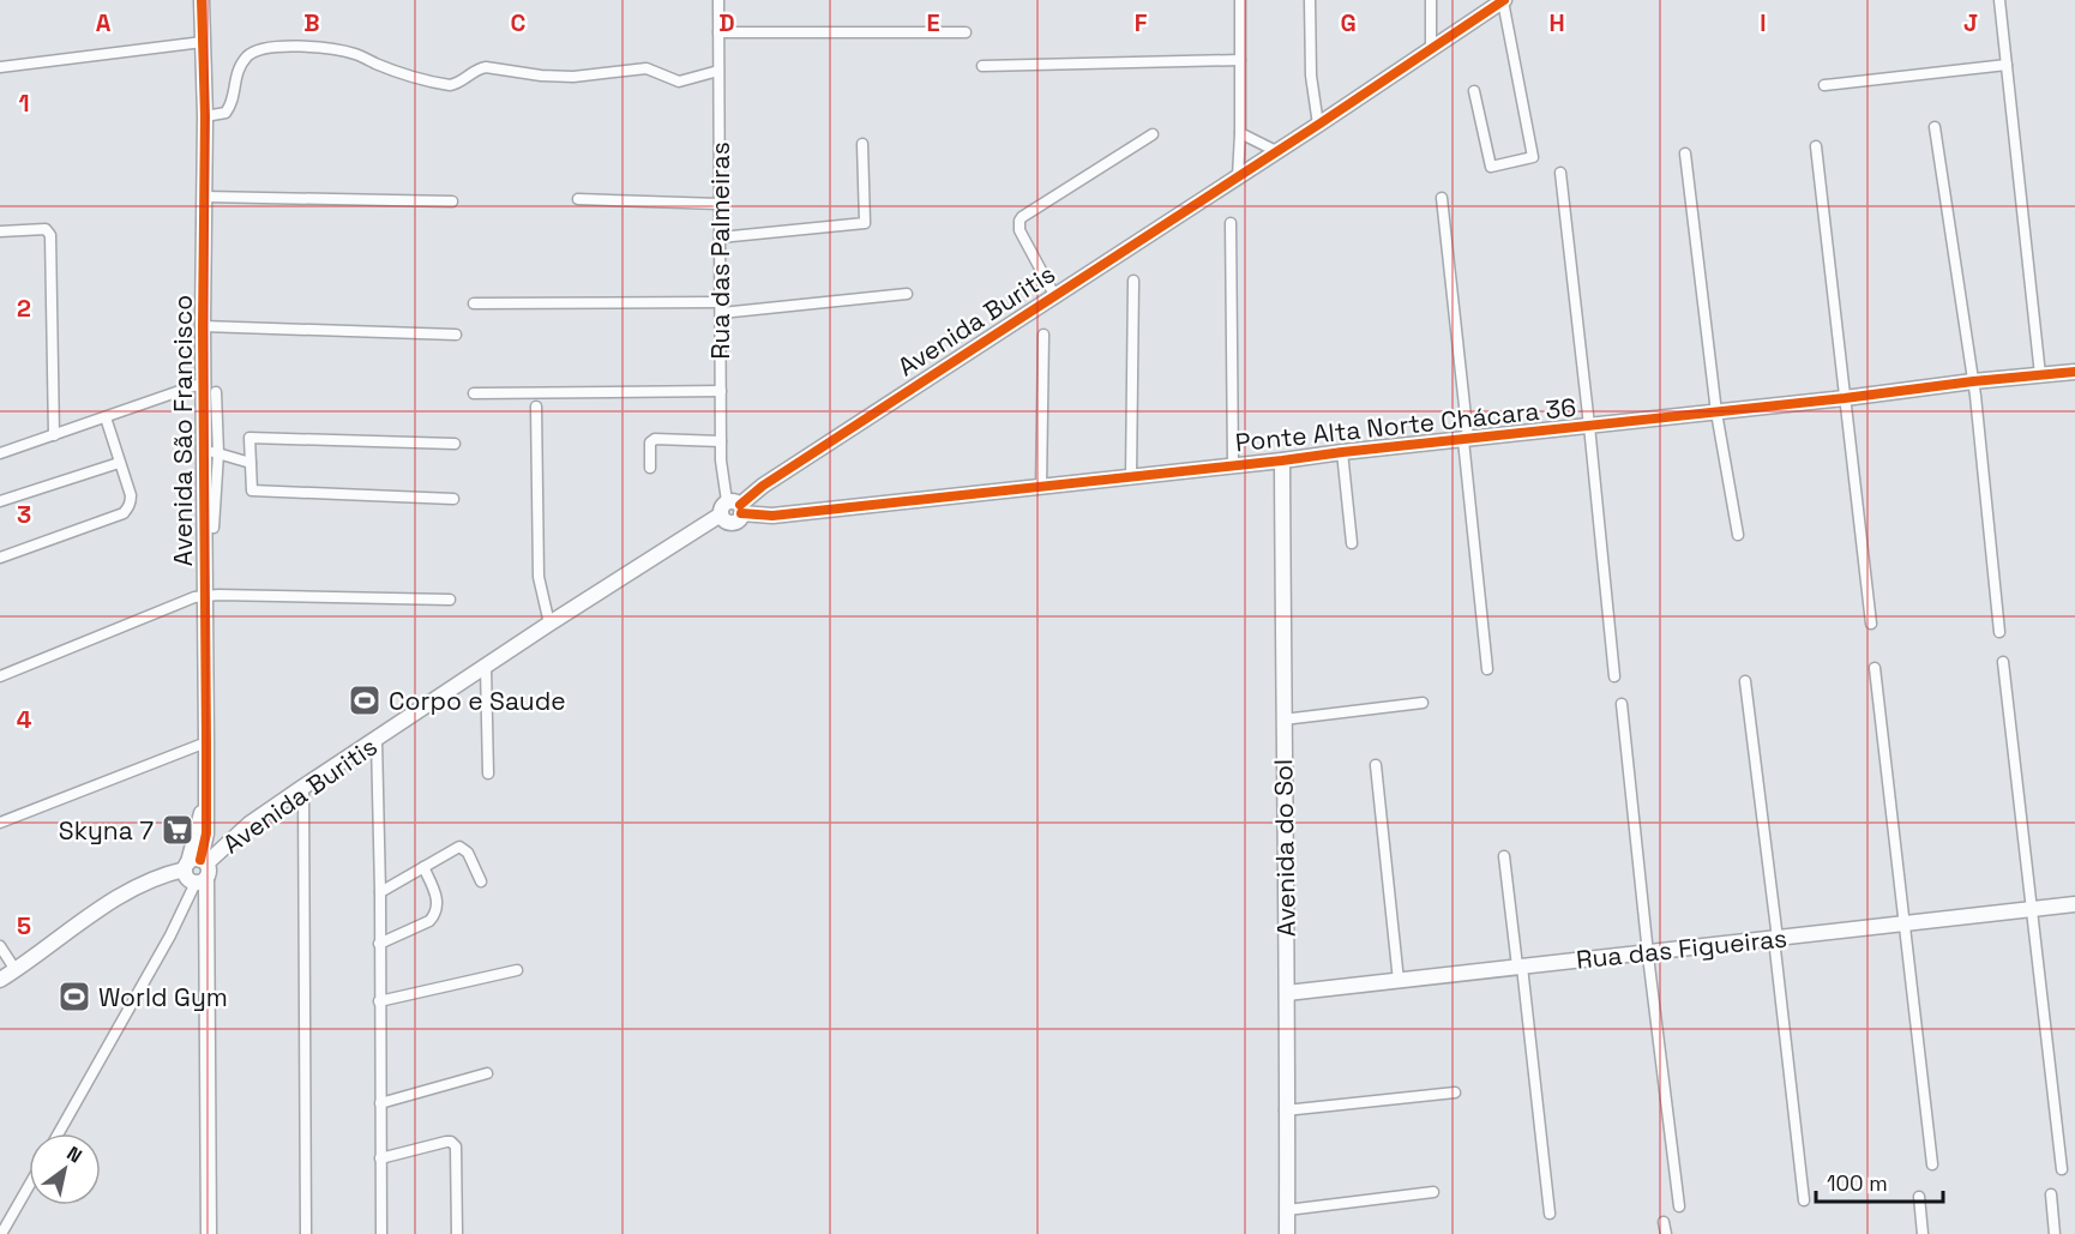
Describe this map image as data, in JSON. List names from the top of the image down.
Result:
{
  "streets": {
    "street": [
      "Rua das Palmeiras",
      "Avenida Buritis",
      "Ponte Alta Norte Chácara 36",
      "Avenida São Francisco",
      "Avenida do Sol",
      "Rua das Figueiras"
    ]
  },
  "crossings": [
    ["Rua das Palmeiras", "Avenida Buritis"],
    ["Rua das Palmeiras", "Ponte Alta Norte Chácara 36"],
    ["Avenida Buritis", "Ponte Alta Norte Chácara 36"],
    ["Avenida Buritis", "Avenida São Francisco"],
    ["Ponte Alta Norte Chácara 36", "Avenida do Sol"],
    ["Avenida do Sol", "Rua das Figueiras"]
  ],
  "places": {
    "sports": ["Corpo e Saude", "World Gym"],
    "supermarket": ["Skyna 7"]
  },
  "scale_bar": "100 m",
  "north": "top right",
  "grid": {
    "columns": [
      "A",
      "B",
      "C",
      "D",
      "E",
      "F",
      "G",
      "H",
      "I",
      "J"
    ],
    "rows": [
      "1",
      "2",
      "3",
      "4",
      "5"
    ]
  }
}
